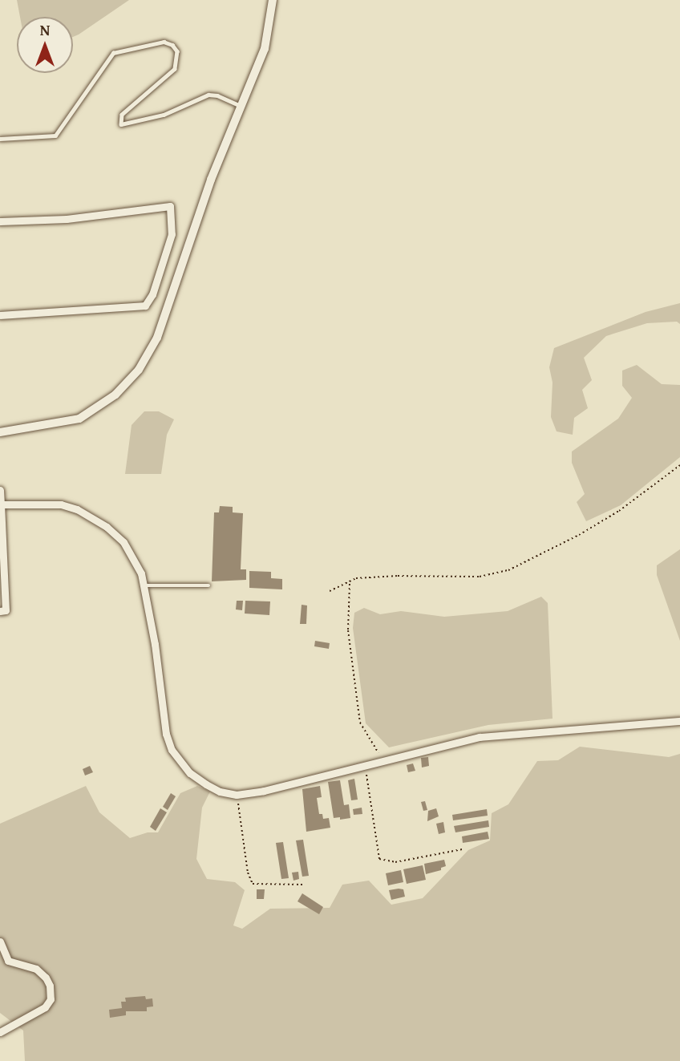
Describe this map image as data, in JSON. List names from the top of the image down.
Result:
{
  "north": "top"
}
